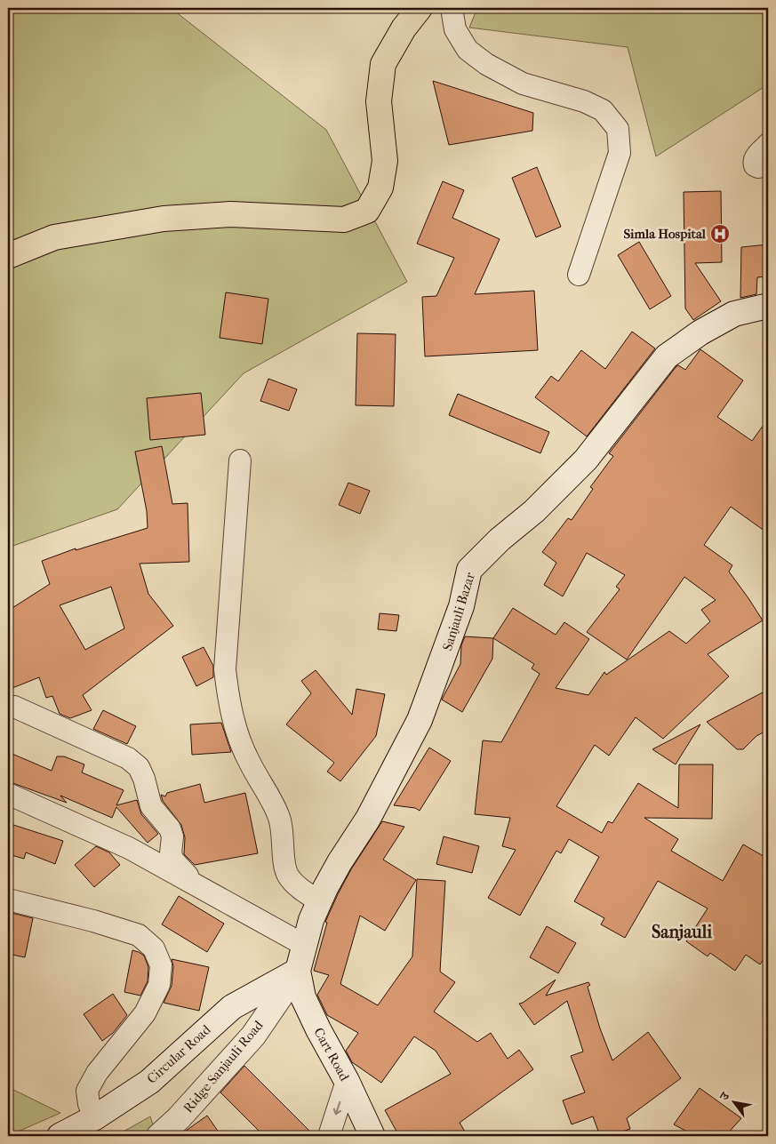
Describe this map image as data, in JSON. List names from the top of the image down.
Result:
{
  "streets": {
    "main road": [
      "Sanjauli Bazar",
      "Circular Road",
      "Cart Road",
      "Ridge Sanjauli Road"
    ]
  },
  "crossings": [
    ["Sanjauli Bazar", "Circular Road"],
    ["Sanjauli Bazar", "Cart Road"],
    ["Sanjauli Bazar", "Ridge Sanjauli Road"],
    ["Circular Road", "Cart Road"],
    ["Circular Road", "Ridge Sanjauli Road"],
    ["Cart Road", "Ridge Sanjauli Road"]
  ],
  "districts": ["Sanjauli"],
  "places": {
    "hospital": ["Simla Hospital"]
  },
  "north": "top left"
}
